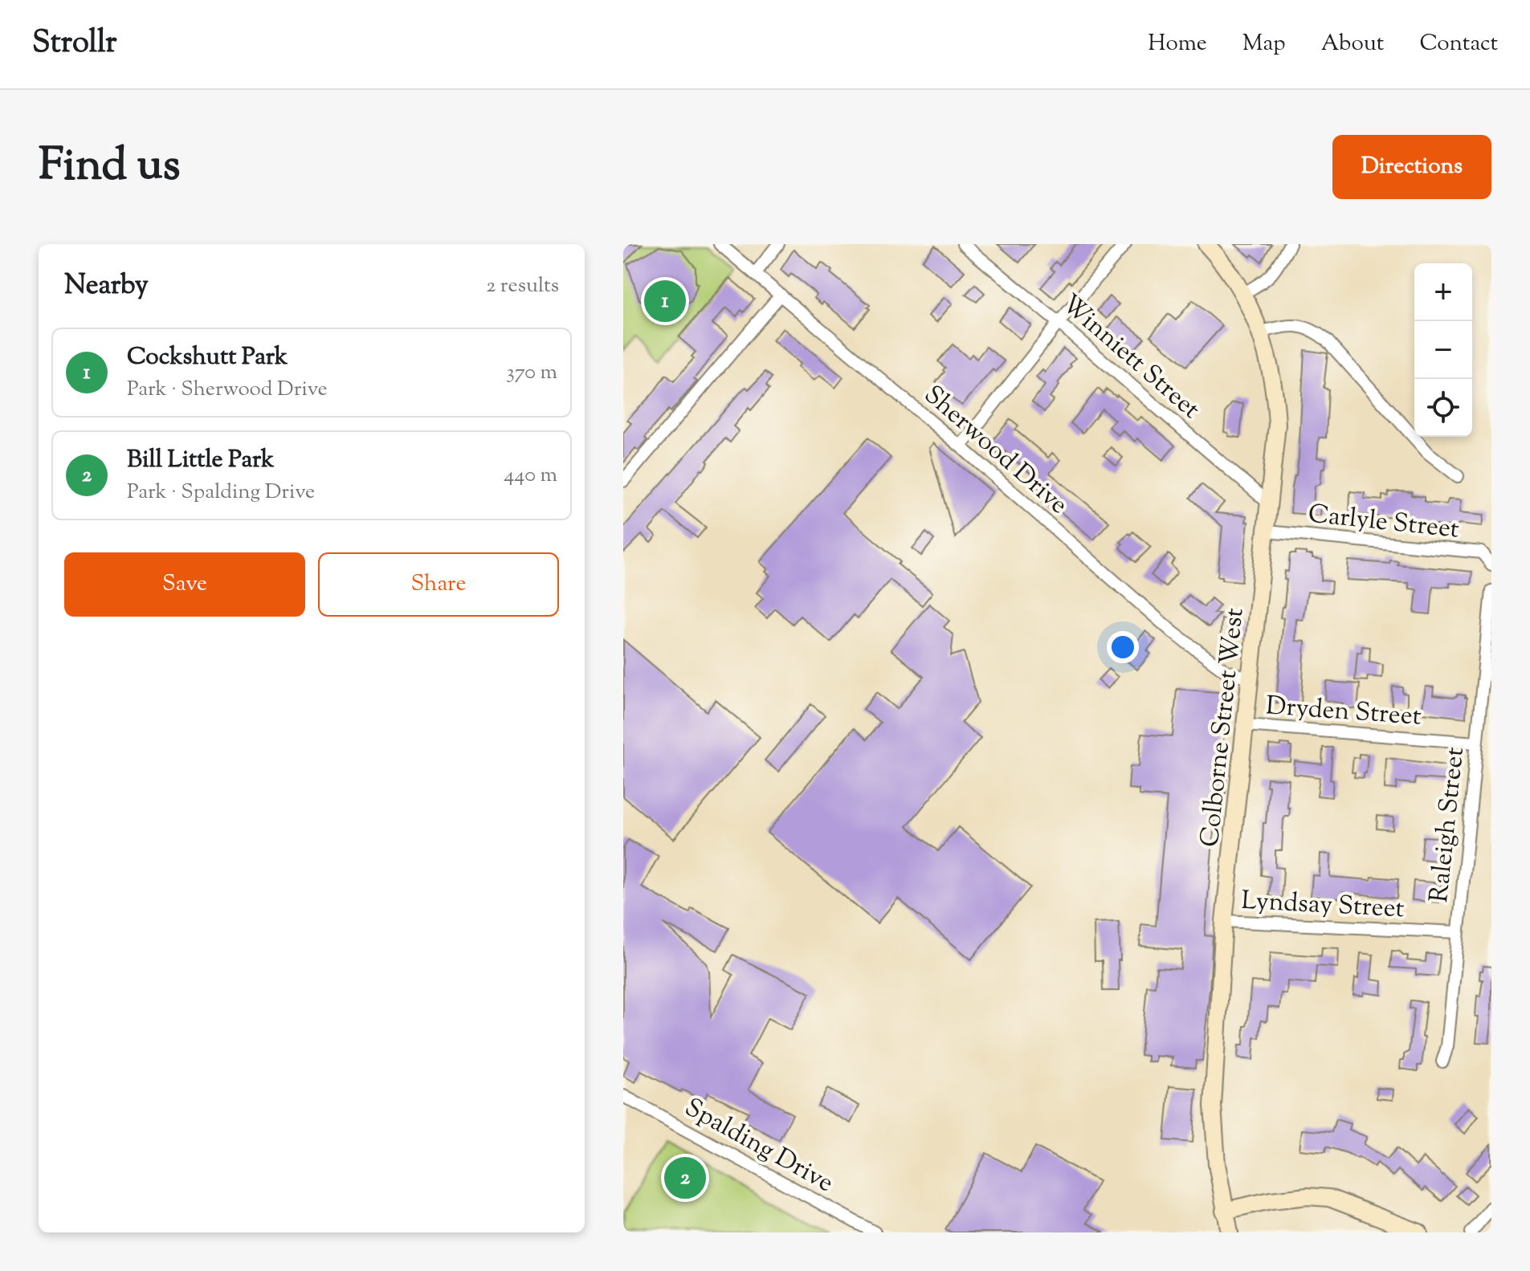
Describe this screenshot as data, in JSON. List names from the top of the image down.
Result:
{
  "streets": {
    "main road": ["Colborne Street West"],
    "street": [
      "Winniett Street",
      "Sherwood Drive",
      "Carlyle Street",
      "Dryden Street",
      "Raleigh Street",
      "Lyndsay Street",
      "Spalding Drive"
    ]
  },
  "crossings": [
    ["Winniett Street", "Colborne Street West"],
    ["Sherwood Drive", "Colborne Street West"],
    ["Carlyle Street", "Colborne Street West"],
    ["Dryden Street", "Colborne Street West"],
    ["Dryden Street", "Raleigh Street"],
    ["Colborne Street West", "Lyndsay Street"],
    ["Raleigh Street", "Lyndsay Street"]
  ],
  "page": {
    "header": "Strollr",
    "nav": [
      "Home",
      "Map",
      "About",
      "Contact"
    ],
    "title": "Find us",
    "buttons": [
      "Directions",
      ["Save", "Share"]
    ],
    "heading": ["Nearby", "2 results"],
    "map_buttons": ["+", "−"],
    "pins": ["1", "2"],
    "list": [
      {
        "mark": "1",
        "name": "Cockshutt Park",
        "note": "Park · Sherwood Drive",
        "value": "370 m"
      },
      {
        "mark": "2",
        "name": "Bill Little Park",
        "note": "Park · Spalding Drive",
        "value": "440 m"
      }
    ]
  }
}
